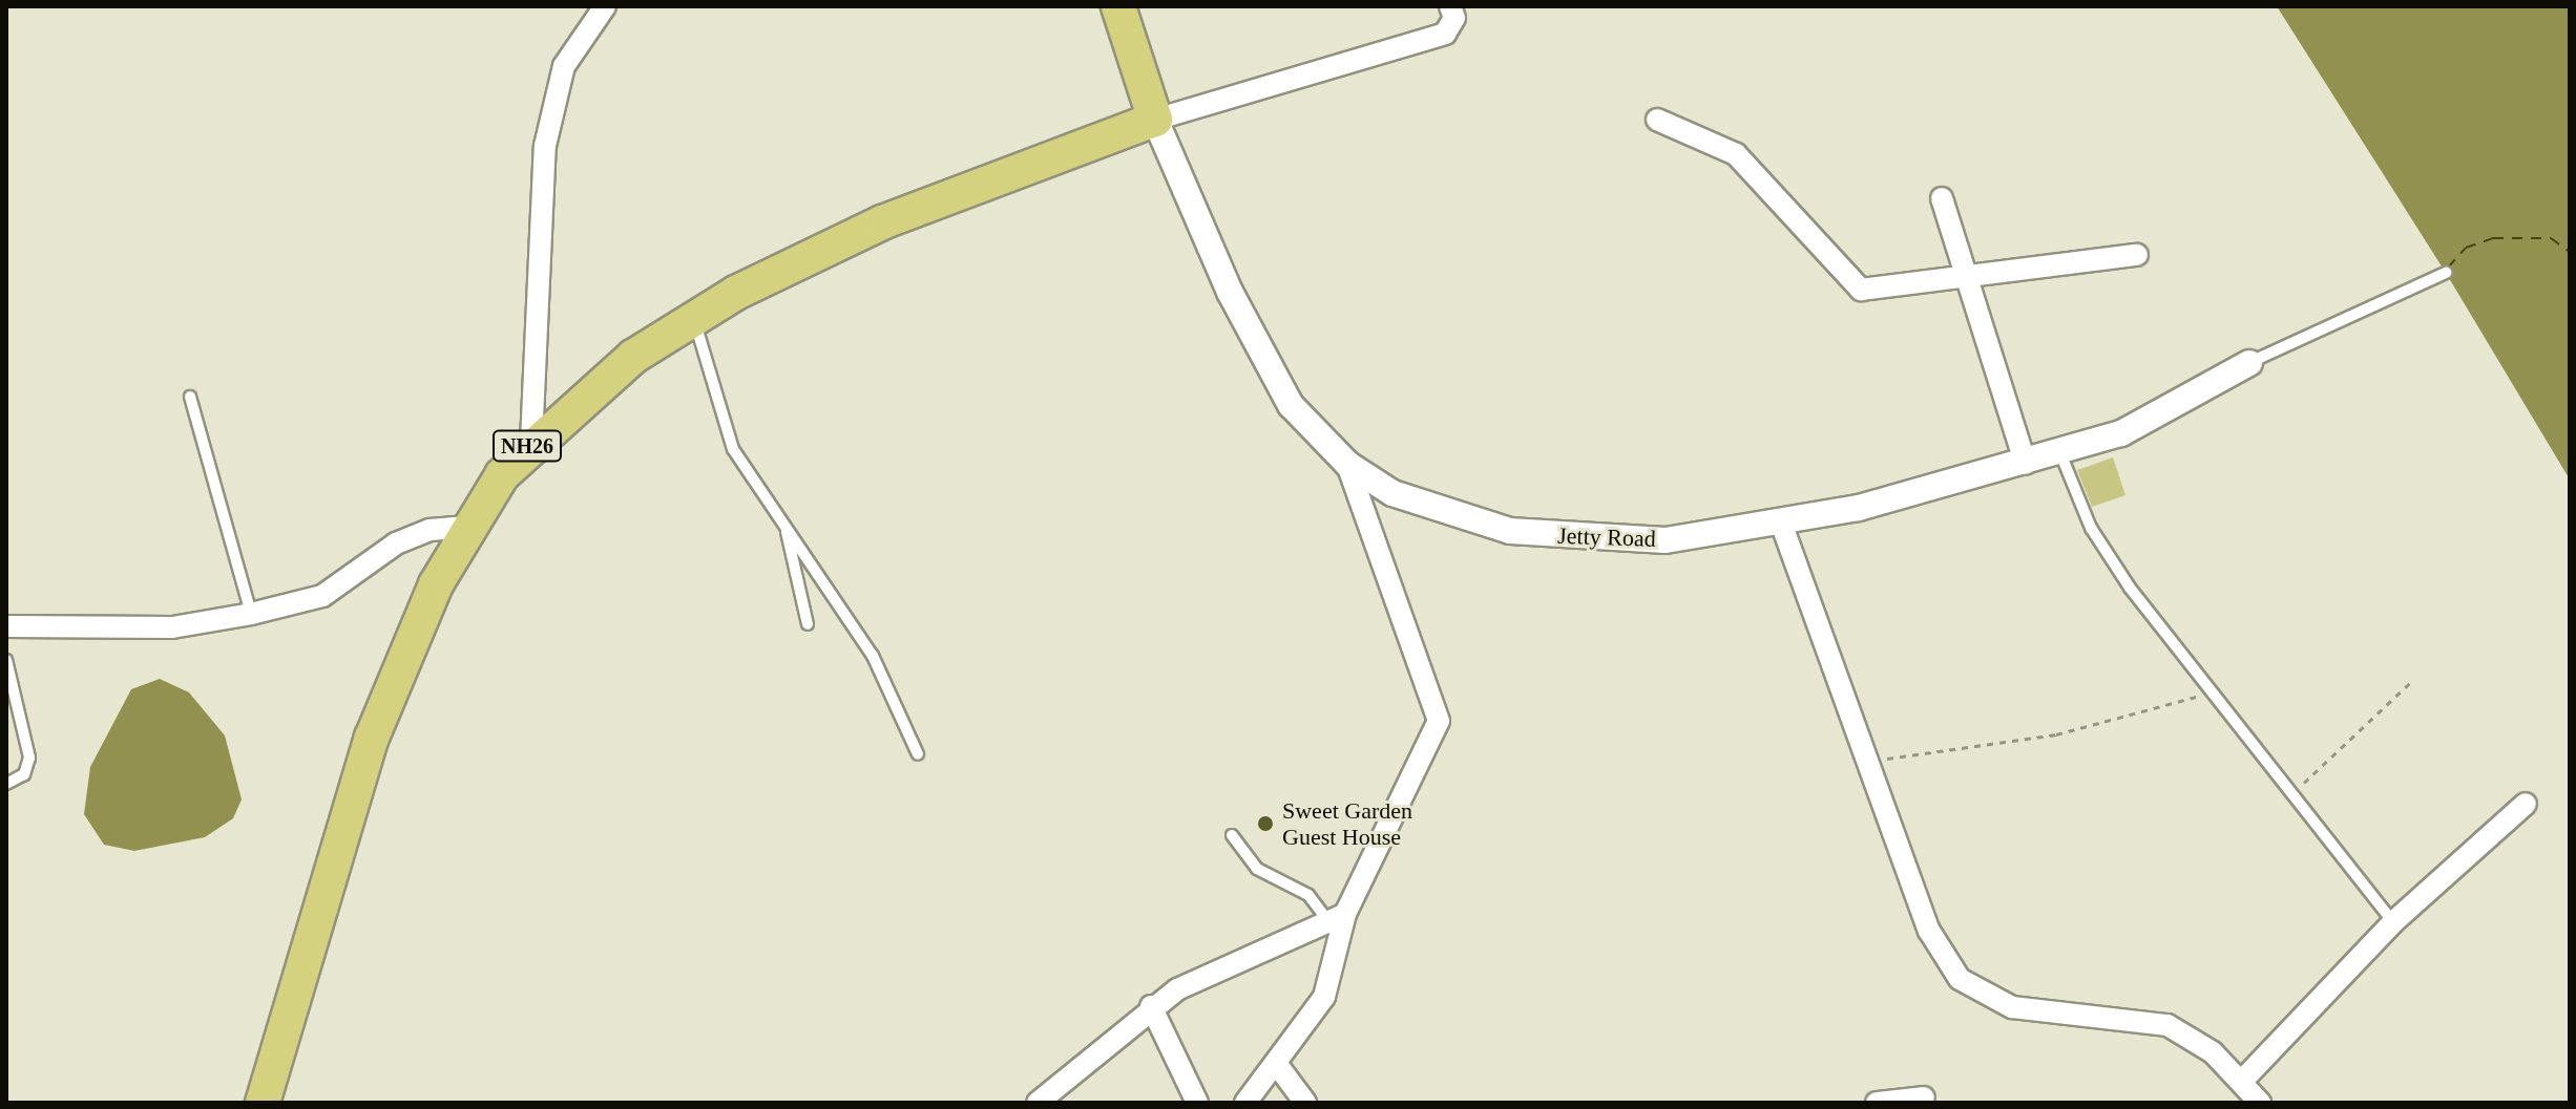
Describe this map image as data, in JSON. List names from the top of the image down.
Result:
{
  "streets": {
    "highway": ["NH26"],
    "street": ["Jetty Road"]
  },
  "crossings": [
    ["NH26", "Jetty Road"]
  ],
  "places": ["Sweet Garden Guest House"]
}
